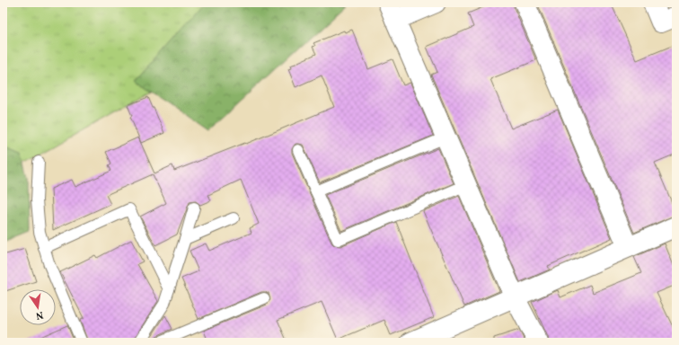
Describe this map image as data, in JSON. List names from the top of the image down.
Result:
{
  "north": "bottom"
}
